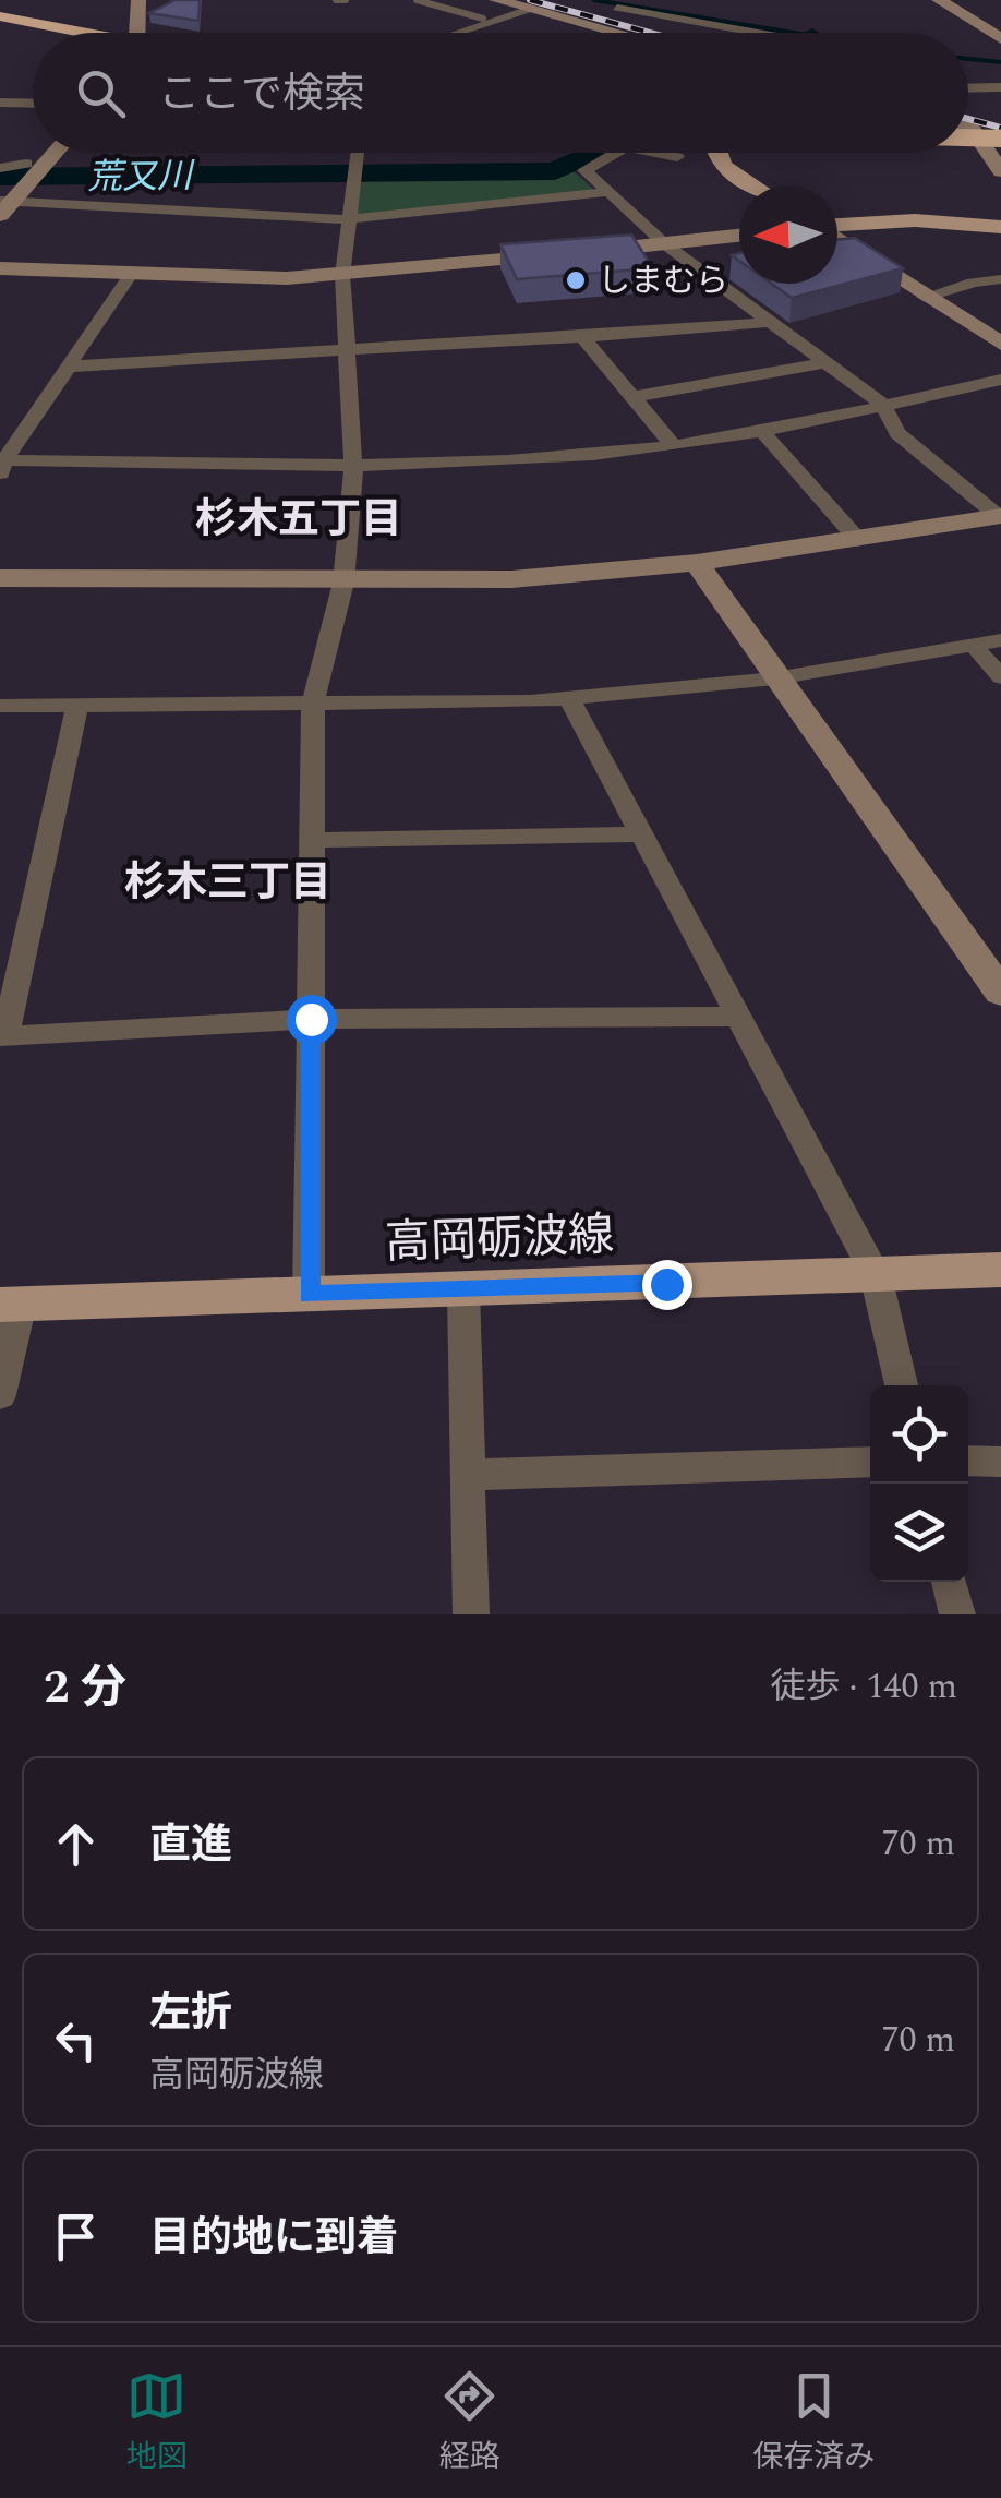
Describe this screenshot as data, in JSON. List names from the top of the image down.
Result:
{
  "streets": {
    "main road": ["高岡砺波線"]
  },
  "districts": ["杉木五丁目", "杉木三丁目"],
  "water": ["荒又川"],
  "places": ["しまむら"],
  "north": "left",
  "page": {
    "search": "ここで検索",
    "heading": ["2 分", "徒歩 · 140 m"],
    "list": [
      ["直進", "70 m"],
      ["左折", "高岡砺波線", "70 m"],
      "目的地に到着"
    ],
    "nav": ["地図", "経路", "保存済み"]
  }
}
